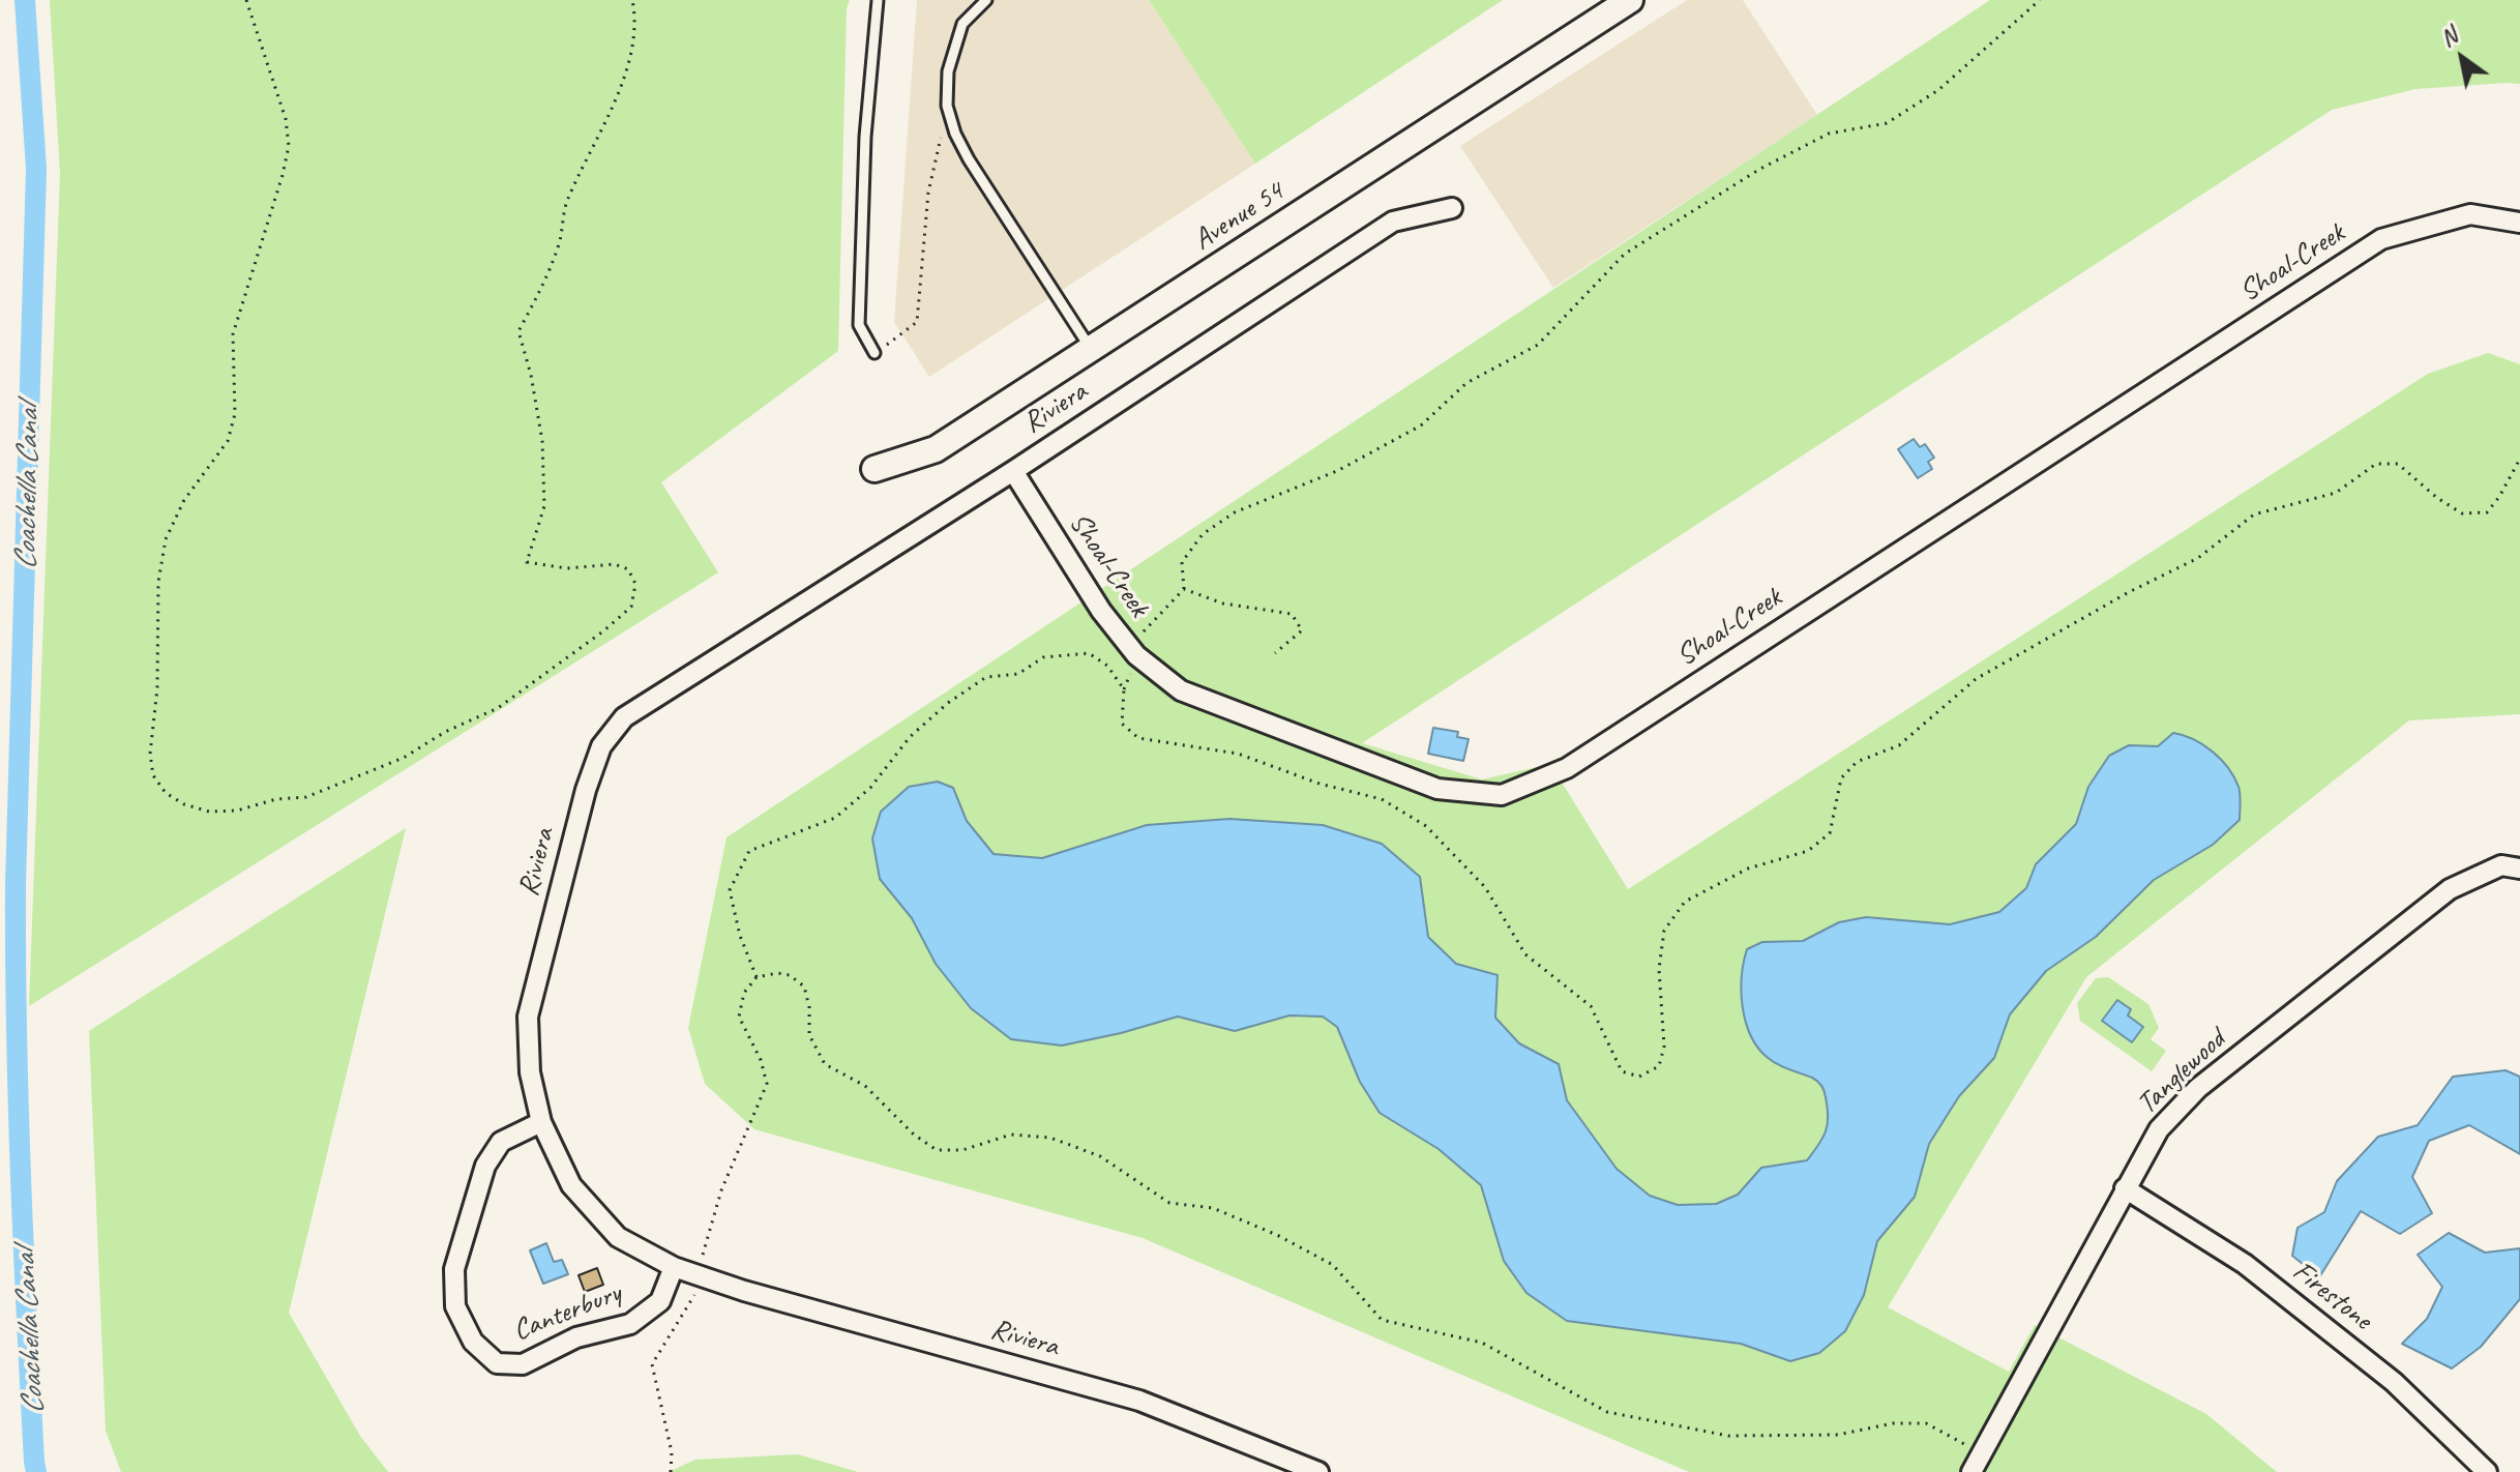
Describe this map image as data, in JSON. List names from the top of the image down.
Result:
{
  "streets": {
    "street": [
      "Avenue 54",
      "Shoal-Creek",
      "Riviera",
      "Tanglewood",
      "Firestone",
      "Canterbury"
    ]
  },
  "crossings": [
    ["Shoal-Creek", "Riviera"],
    ["Riviera", "Canterbury"],
    ["Tanglewood", "Firestone"]
  ],
  "water": ["Coachella Canal"],
  "north": "top left"
}
